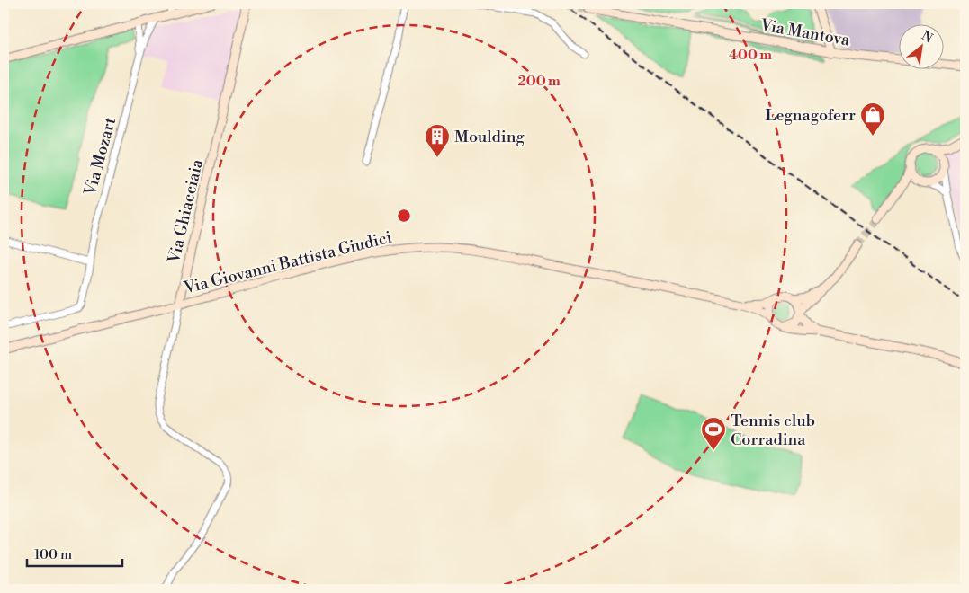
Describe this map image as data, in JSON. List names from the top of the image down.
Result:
{
  "streets": {
    "main road": ["Via Mantova", "Via Ghiacciaia", "Via Giovanni Battista Giudici"],
    "street": ["Via Mozart"]
  },
  "crossings": [
    ["Via Ghiacciaia", "Via Giovanni Battista Giudici"]
  ],
  "places": {
    "shop": ["Legnagoferr"],
    "building": ["Moulding"],
    "sports": ["Tennis club Corradina"]
  },
  "scale_bar": "100 m",
  "north": "top right",
  "rings": ["400 m", "200 m"]
}
